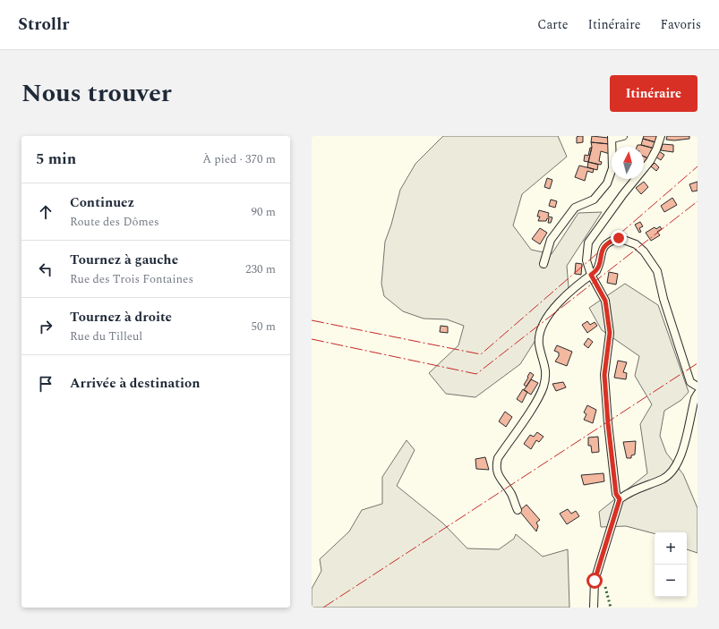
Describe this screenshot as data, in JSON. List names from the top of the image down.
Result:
{
  "north": "top",
  "page": {
    "header": "Strollr",
    "nav": ["Carte", "Itinéraire", "Favoris"],
    "title": "Nous trouver",
    "buttons": "Itinéraire",
    "heading": ["5 min", "À pied · 370 m"],
    "list": [
      ["Continuez", "Route des Dômes", "90 m"],
      ["Tournez à gauche", "Rue des Trois Fontaines", "230 m"],
      ["Tournez à droite", "Rue du Tilleul", "50 m"],
      "Arrivée à destination"
    ],
    "map_buttons": ["+", "−"]
  }
}
